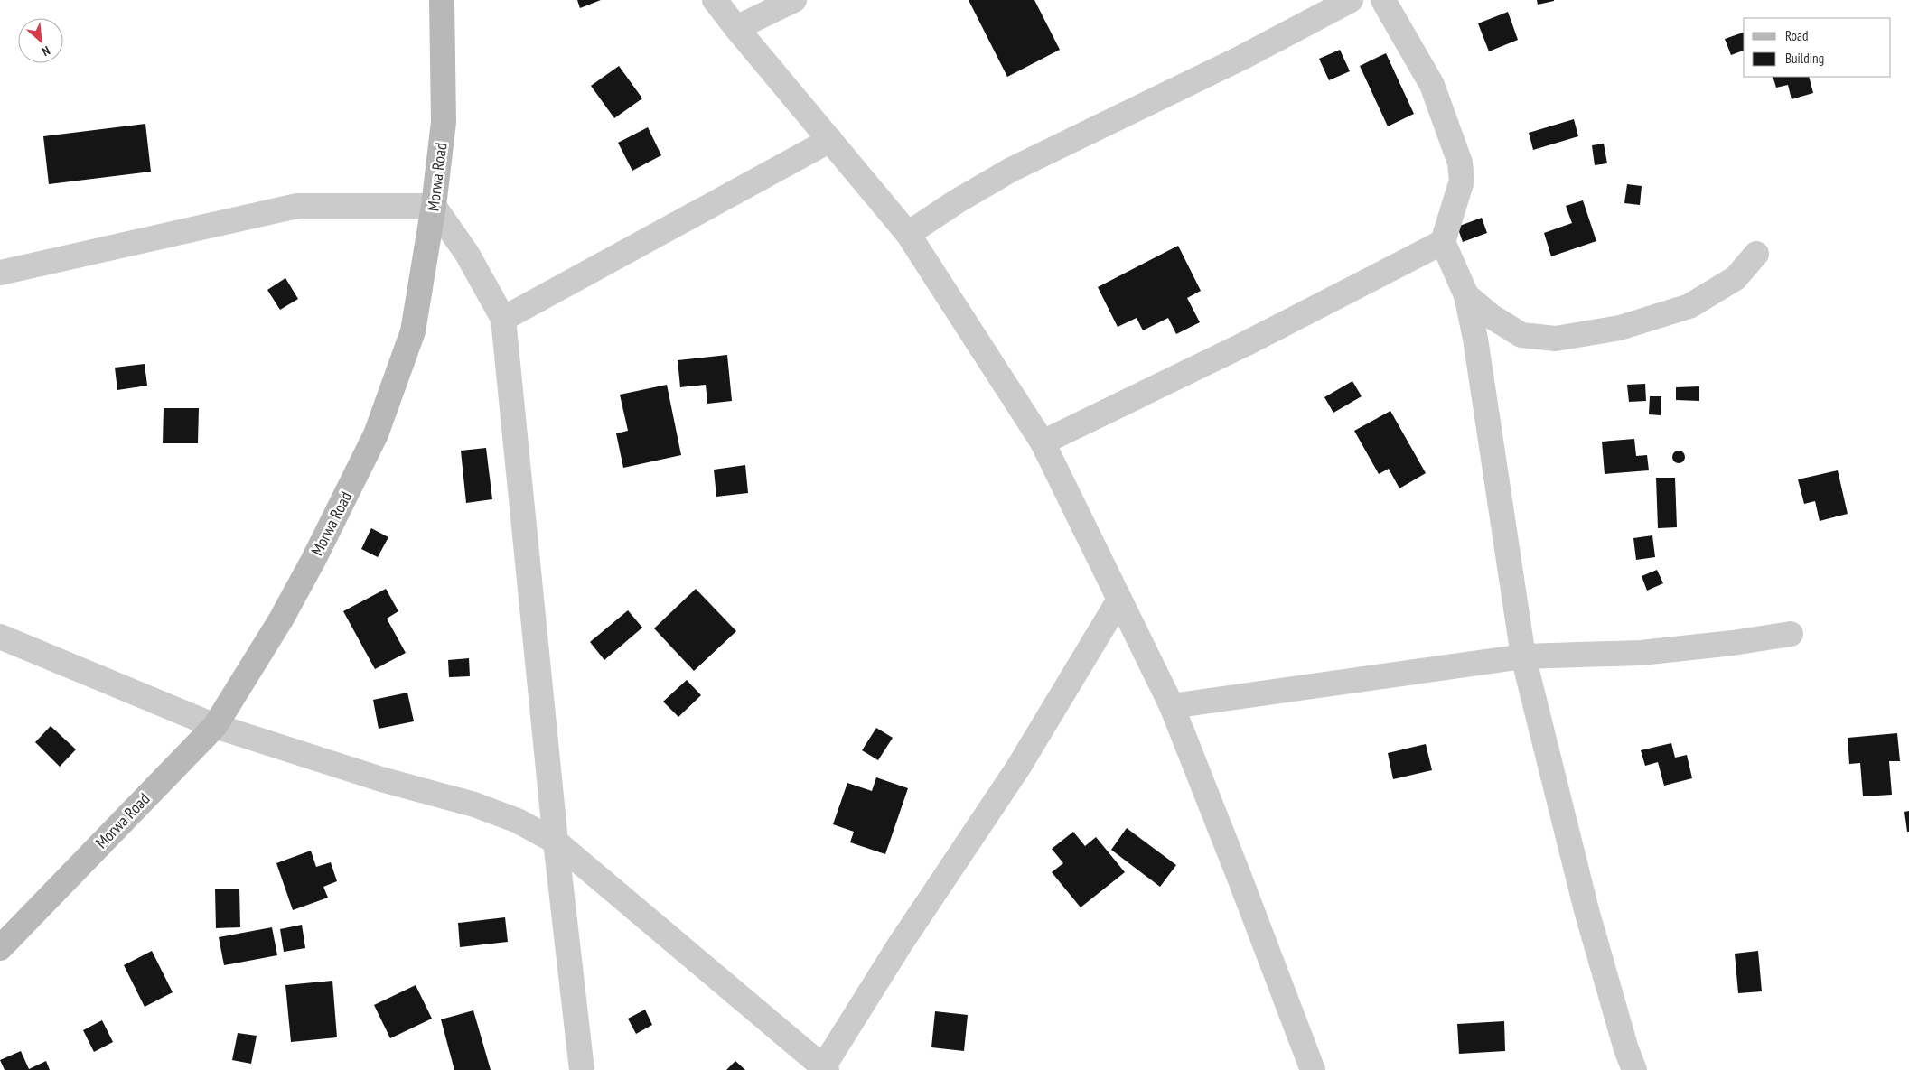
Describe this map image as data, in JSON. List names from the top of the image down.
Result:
{
  "streets": {
    "main road": ["Morwa Road"]
  },
  "legend": ["Road", "Building"],
  "north": "bottom right"
}
